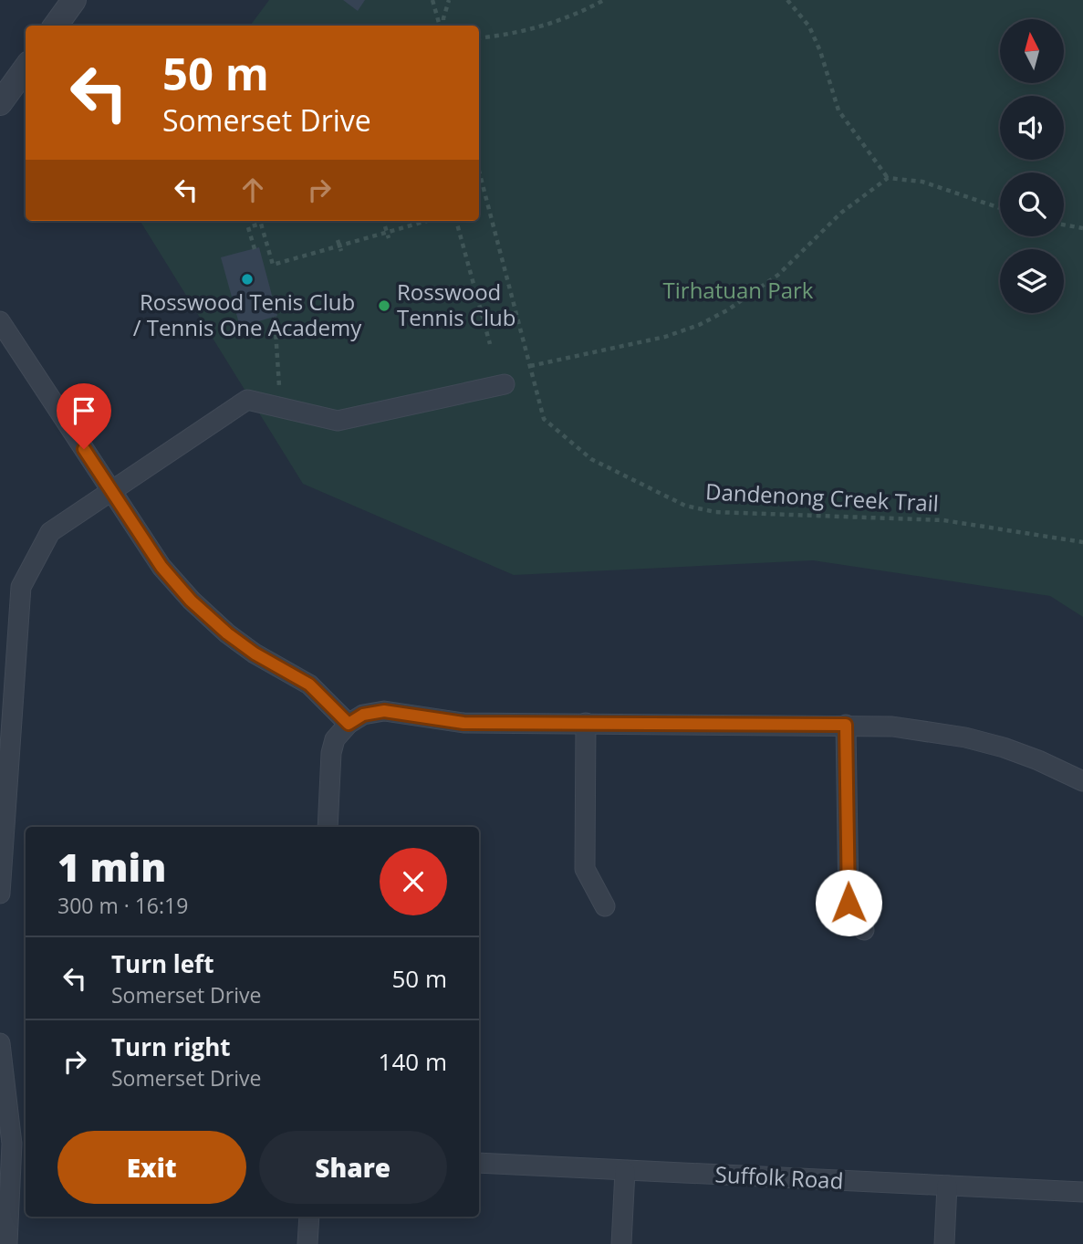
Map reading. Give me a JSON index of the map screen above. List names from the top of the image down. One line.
{"streets":{"street":["Suffolk Road"],"path":["Dandenong Creek Trail"]},"parks":["Tirhatuan Park"],"places":["Rosswood Tenis Club / Tennis One Academy","Rosswood Tennis Club"],"north":"top","page":{"turn":["50 m","Somerset Drive"],"heading":["1 min","300 m · 16:19"],"list":[{"name":"Turn left","note":"Somerset Drive","value":"50 m"},{"name":"Turn right","note":"Somerset Drive","value":"140 m"}],"buttons":["Exit","Share"]}}
